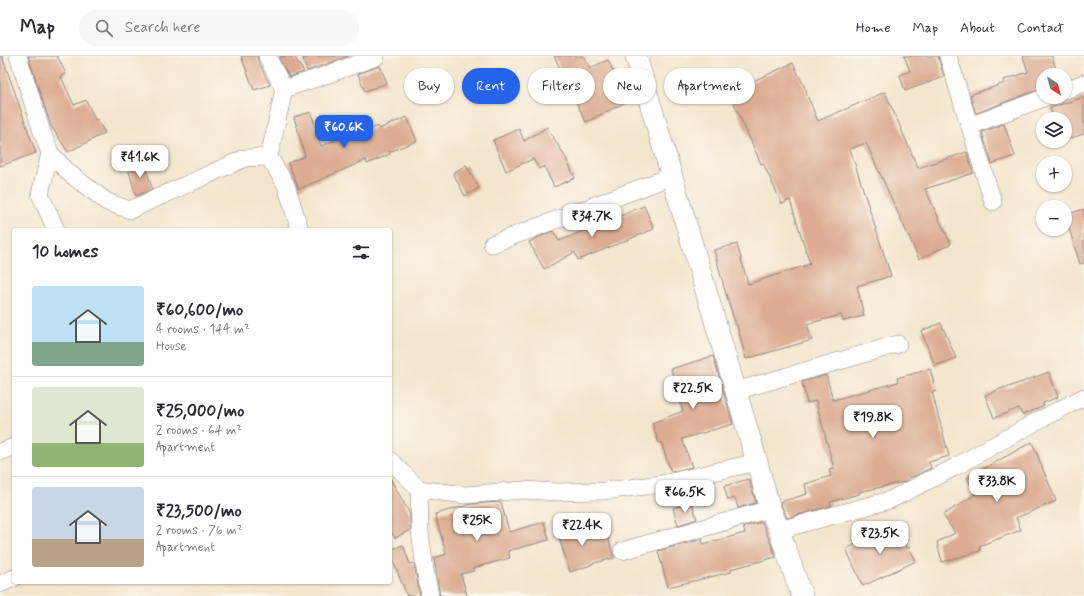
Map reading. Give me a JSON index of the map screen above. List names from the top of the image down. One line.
{"north":"bottom right","page":{"header":"Map","search":"Search here","nav":["Home","Map","About","Contact"],"map_buttons":["+","−"],"chip":["Buy","Rent","Filters","New","Apartment"],"price":["₹60.6K","₹41.6K","₹34.7K","₹22.5K","₹19.8K","₹33.8K","₹66.5K","₹25K","₹22.4K","₹23.5K"],"heading":"10 homes","list":[{"name":"₹60,600/mo","note":"4 rooms · 144 m² · House"},{"name":"₹25,000/mo","note":"2 rooms · 64 m² · Apartment"},{"name":"₹23,500/mo","note":"2 rooms · 76 m² · Apartment"}]}}
